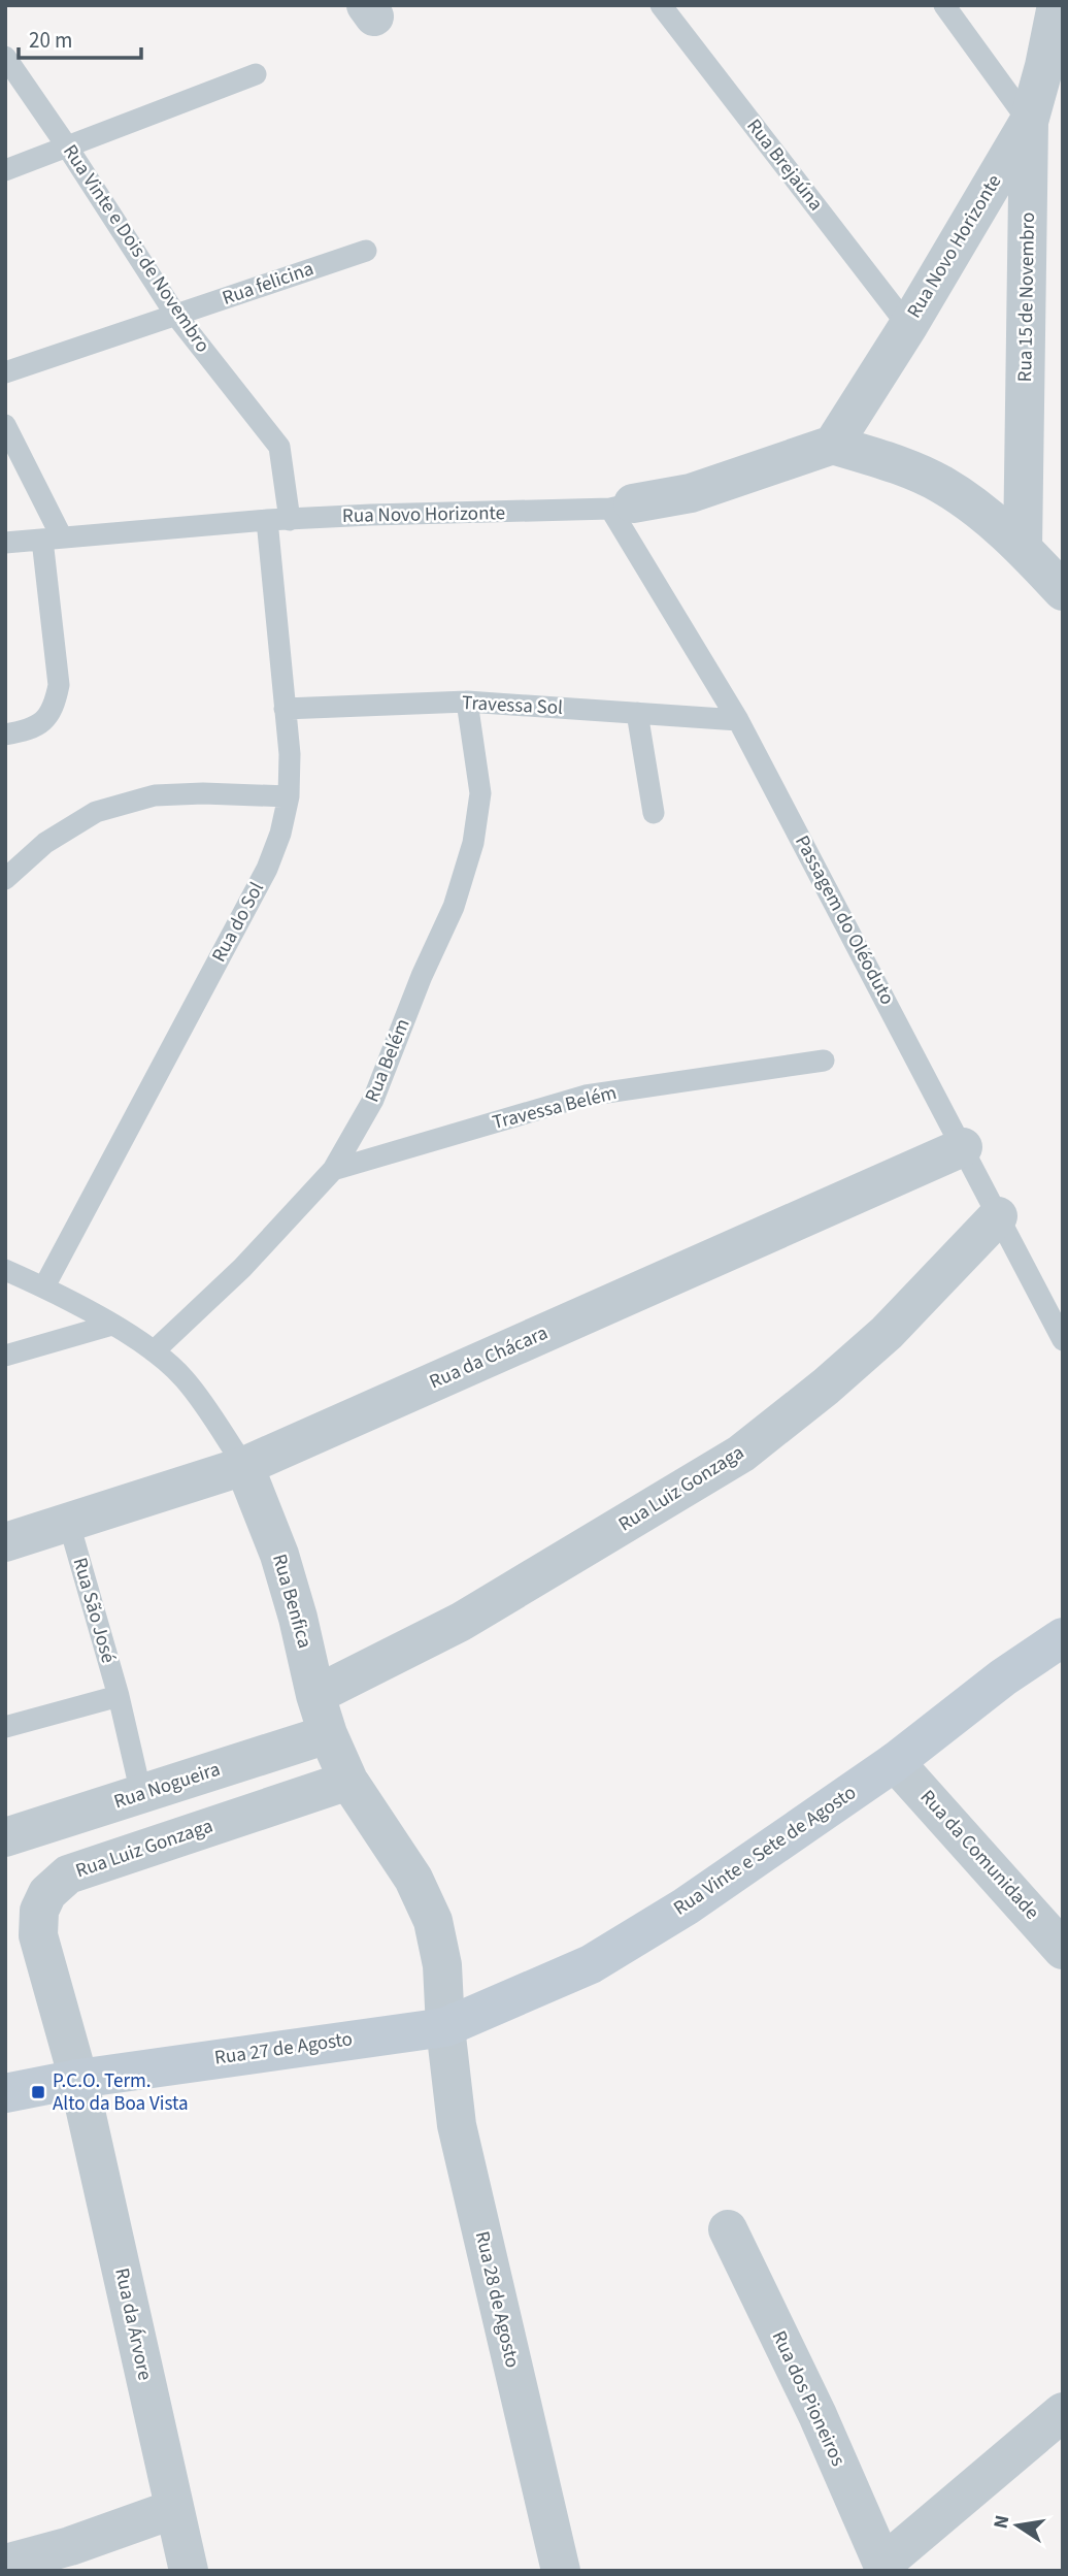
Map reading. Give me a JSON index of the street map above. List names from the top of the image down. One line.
{"streets":{"street":["Rua Novo Horizonte","Rua 15 de Novembro","Rua da Chácara","Rua Luiz Gonzaga","Rua Benfica","Rua Nogueira","Rua Vinte e Sete de Agosto","Rua da Comunidade","Rua 27 de Agosto","Rua 28 de Agosto","Rua da Árvore","Rua dos Pioneiros"],"lane":["Rua Brejaúna","Rua Vinte e Dois de Novembro","Rua felicina","Travessa Sol","Passagem do Oléoduto","Rua do Sol","Rua Belém","Travessa Belém","Rua São José"]},"crossings":[["Rua Brejaúna","Rua Novo Horizonte"],["Rua Novo Horizonte","Rua Vinte e Dois de Novembro"],["Rua Novo Horizonte","Rua 15 de Novembro"],["Rua Novo Horizonte","Passagem do Oléoduto"],["Rua Novo Horizonte","Rua do Sol"],["Rua Vinte e Dois de Novembro","Rua felicina"],["Travessa Sol","Passagem do Oléoduto"],["Travessa Sol","Rua do Sol"],["Travessa Sol","Rua Belém"],["Passagem do Oléoduto","Rua da Chácara"],["Passagem do Oléoduto","Rua Luiz Gonzaga"],["Rua do Sol","Rua Benfica"],["Rua Belém","Travessa Belém"],["Rua Belém","Rua Benfica"],["Rua da Chácara","Rua Benfica"],["Rua da Chácara","Rua São José"],["Rua Luiz Gonzaga","Rua Benfica"],["Rua Luiz Gonzaga","Rua 27 de Agosto"],["Rua Luiz Gonzaga","Rua da Árvore"],["Rua Benfica","Rua Nogueira"],["Rua Benfica","Rua Vinte e Sete de Agosto"],["Rua Benfica","Rua 27 de Agosto"],["Rua Benfica","Rua 28 de Agosto"],["Rua São José","Rua Nogueira"],["Rua Vinte e Sete de Agosto","Rua da Comunidade"],["Rua Vinte e Sete de Agosto","Rua 27 de Agosto"],["Rua Vinte e Sete de Agosto","Rua 28 de Agosto"],["Rua 27 de Agosto","Rua 28 de Agosto"],["Rua 27 de Agosto","Rua da Árvore"]],"places":{"transit":["P.C.O. Term. Alto da Boa Vista"]},"scale_bar":"20 m","north":"left"}
